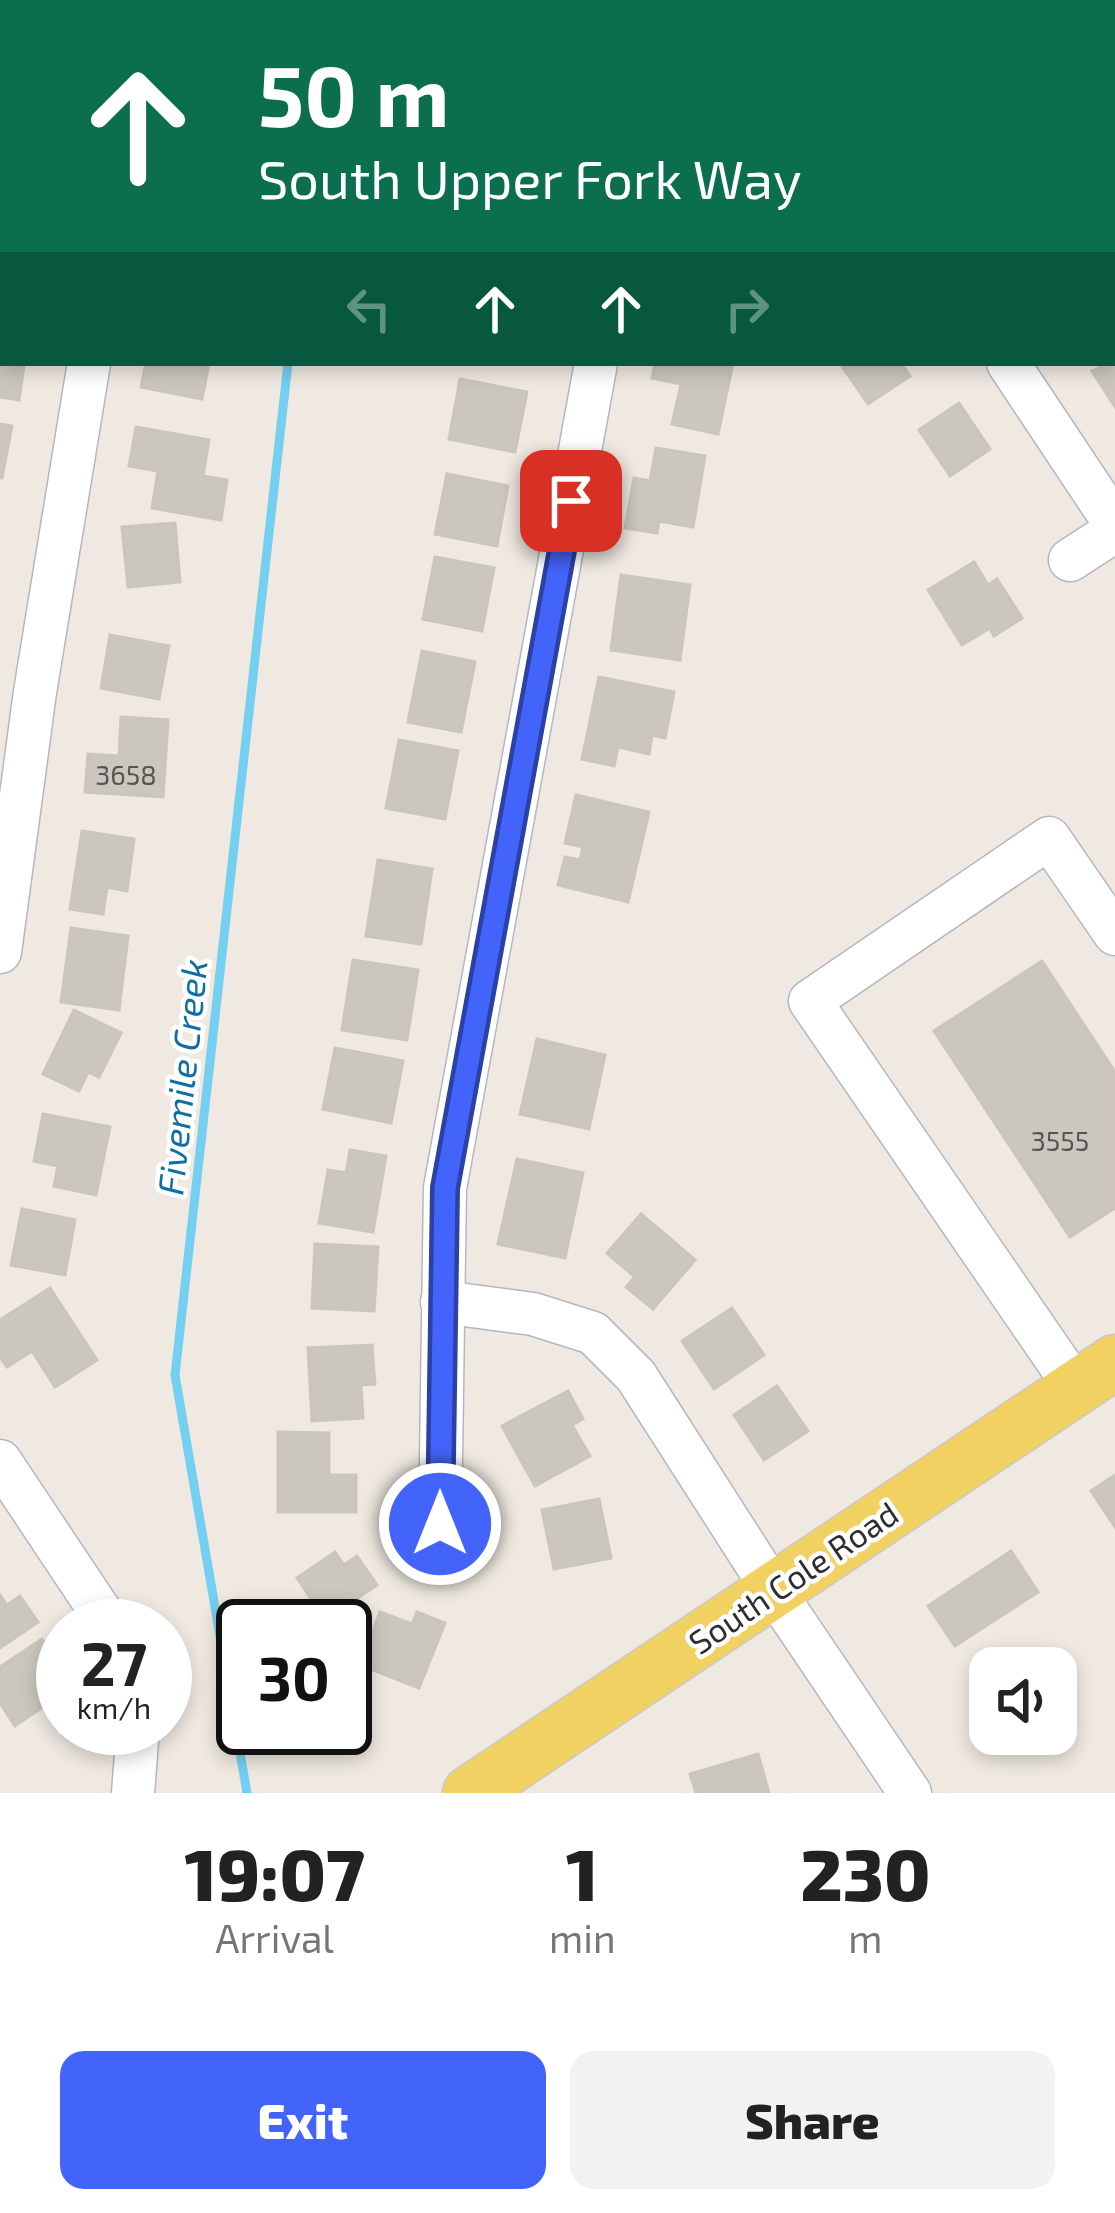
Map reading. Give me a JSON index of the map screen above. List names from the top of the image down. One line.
{"streets":{"main road":["South Cole Road"]},"water":["Fivemile Creek"],"house_numbers":["3658","3555"],"page":{"turn":["50 m","South Upper Fork Way"],"speed":"27 km/h","limit":"30","eta":["19:07","Arrival","1","min","230","m"],"buttons":["Exit","Share"]}}
